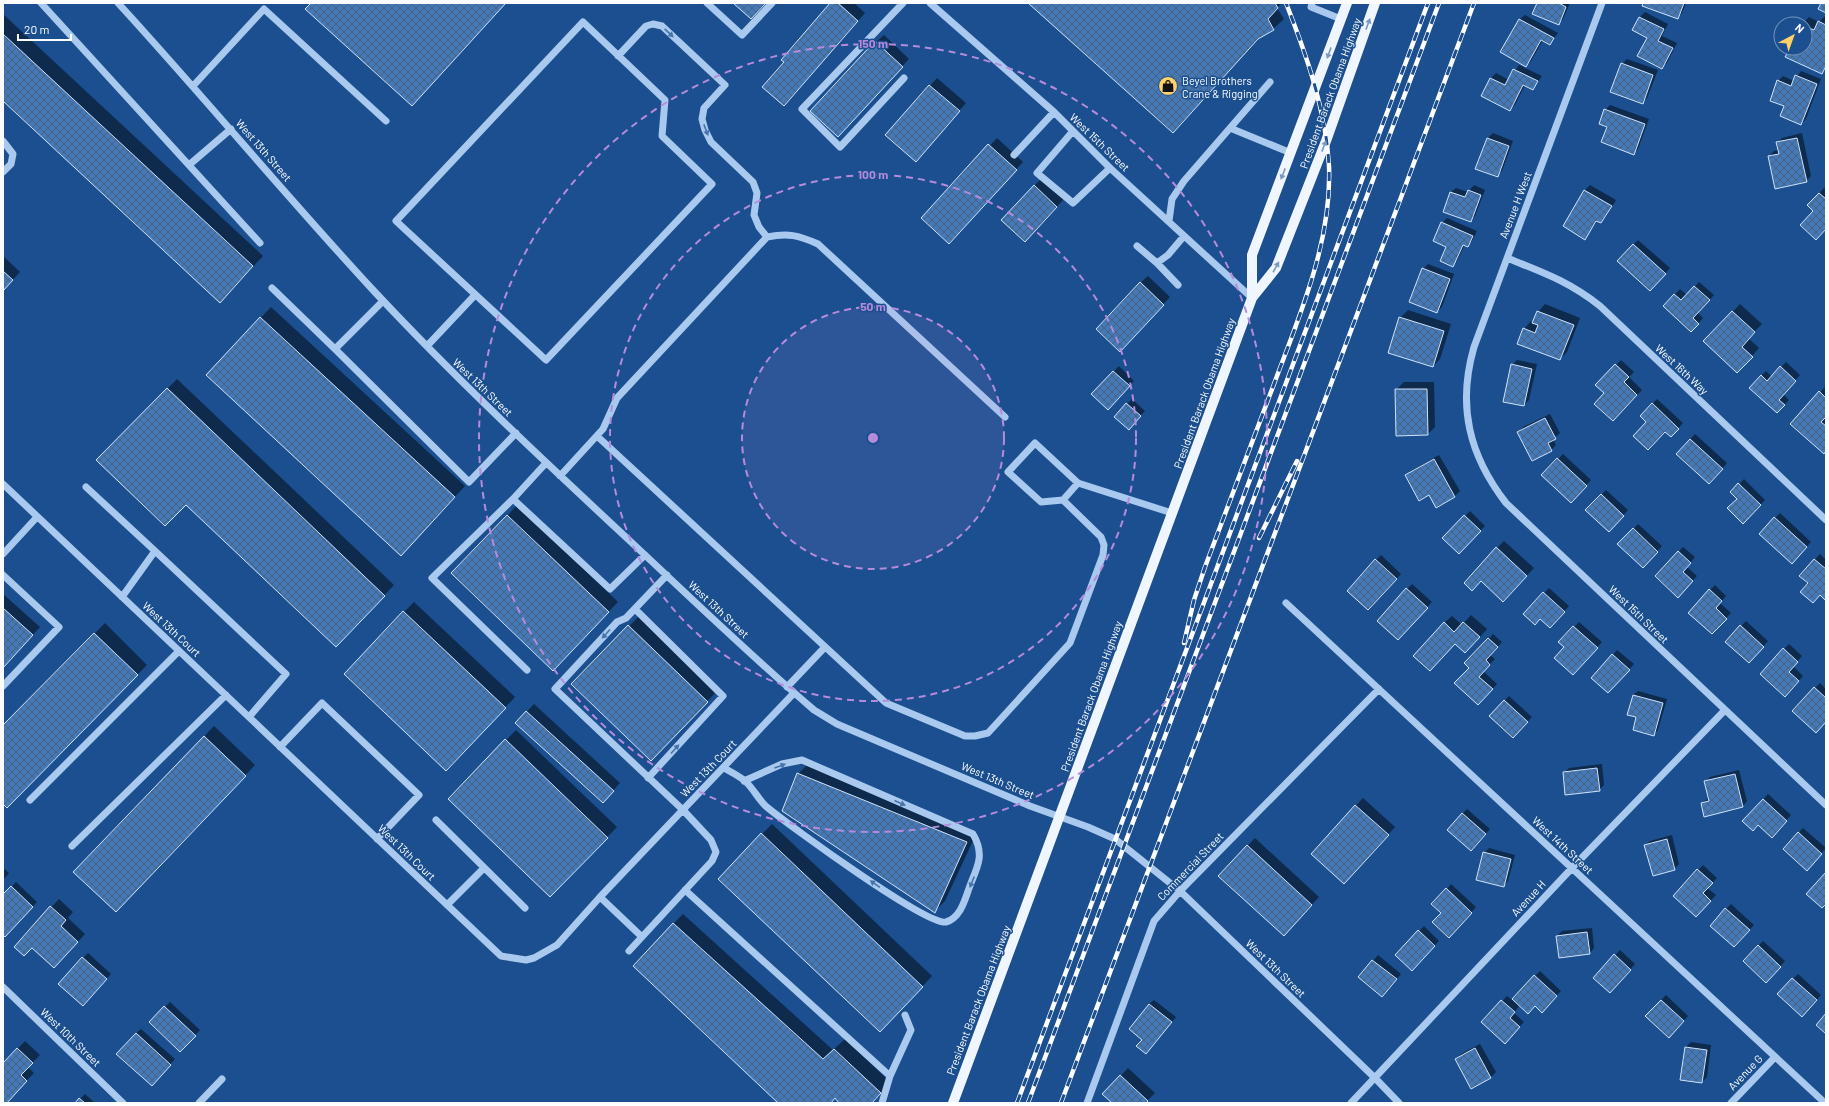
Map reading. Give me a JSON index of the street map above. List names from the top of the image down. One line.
{"streets":{"main road":["President Barack Obama Highway"],"street":["West 15th Street","West 13th Street","Avenue H West","West 16th Way","West 13th Court","West 14th Street","Commercial Street","Avenue H","West 10th Street","Avenue G"]},"crossings":[["President Barack Obama Highway","West 15th Street"],["President Barack Obama Highway","West 13th Street"],["West 15th Street","Avenue H West"],["West 15th Street","Avenue H"],["West 13th Street","West 13th Court"],["West 13th Street","Commercial Street"],["West 13th Street","Avenue H"],["Avenue H West","West 16th Way"],["West 14th Street","Commercial Street"],["West 14th Street","Avenue H"],["West 14th Street","Avenue G"]],"places":{"shop":["Beyel Brothers Crane & Rigging"]},"scale_bar":"20 m","north":"top right","rings":["150 m","100 m","50 m"]}
